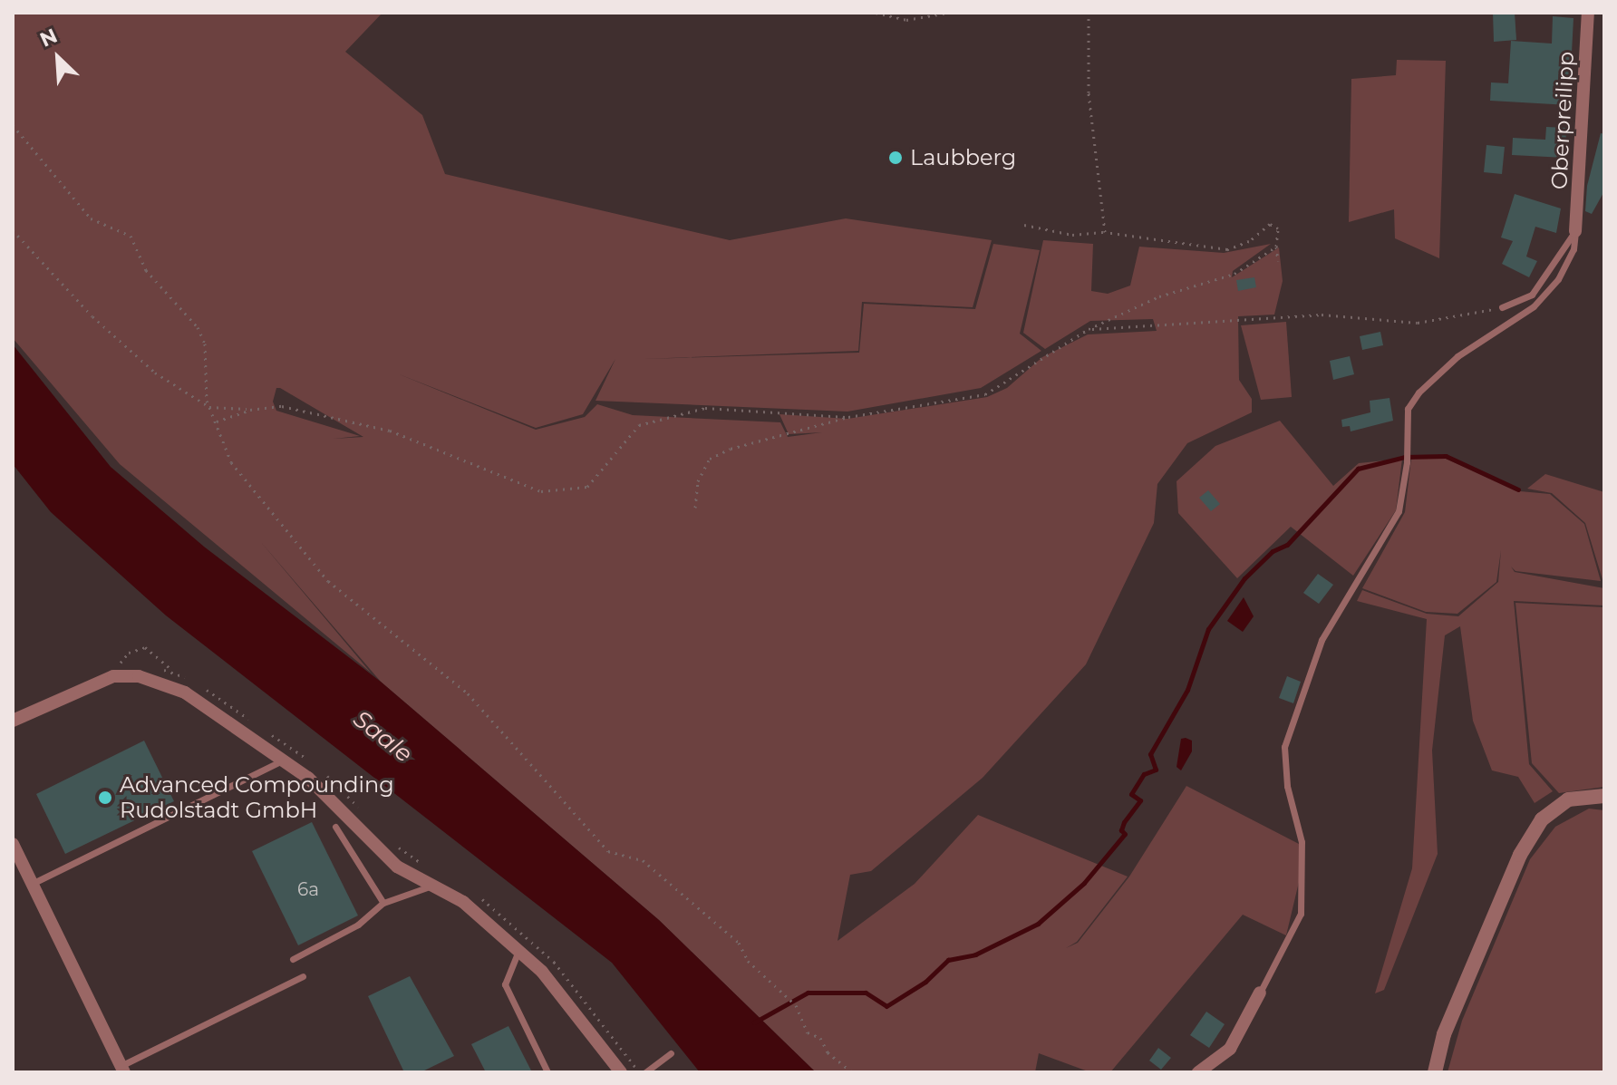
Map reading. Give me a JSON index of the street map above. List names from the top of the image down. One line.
{"streets":{"street":["Oberpreilipp"]},"water":["Saale"],"places":["Laubberg","Advanced Compounding Rudolstadt GmbH"],"house_numbers":["6a"],"north":"top left"}
